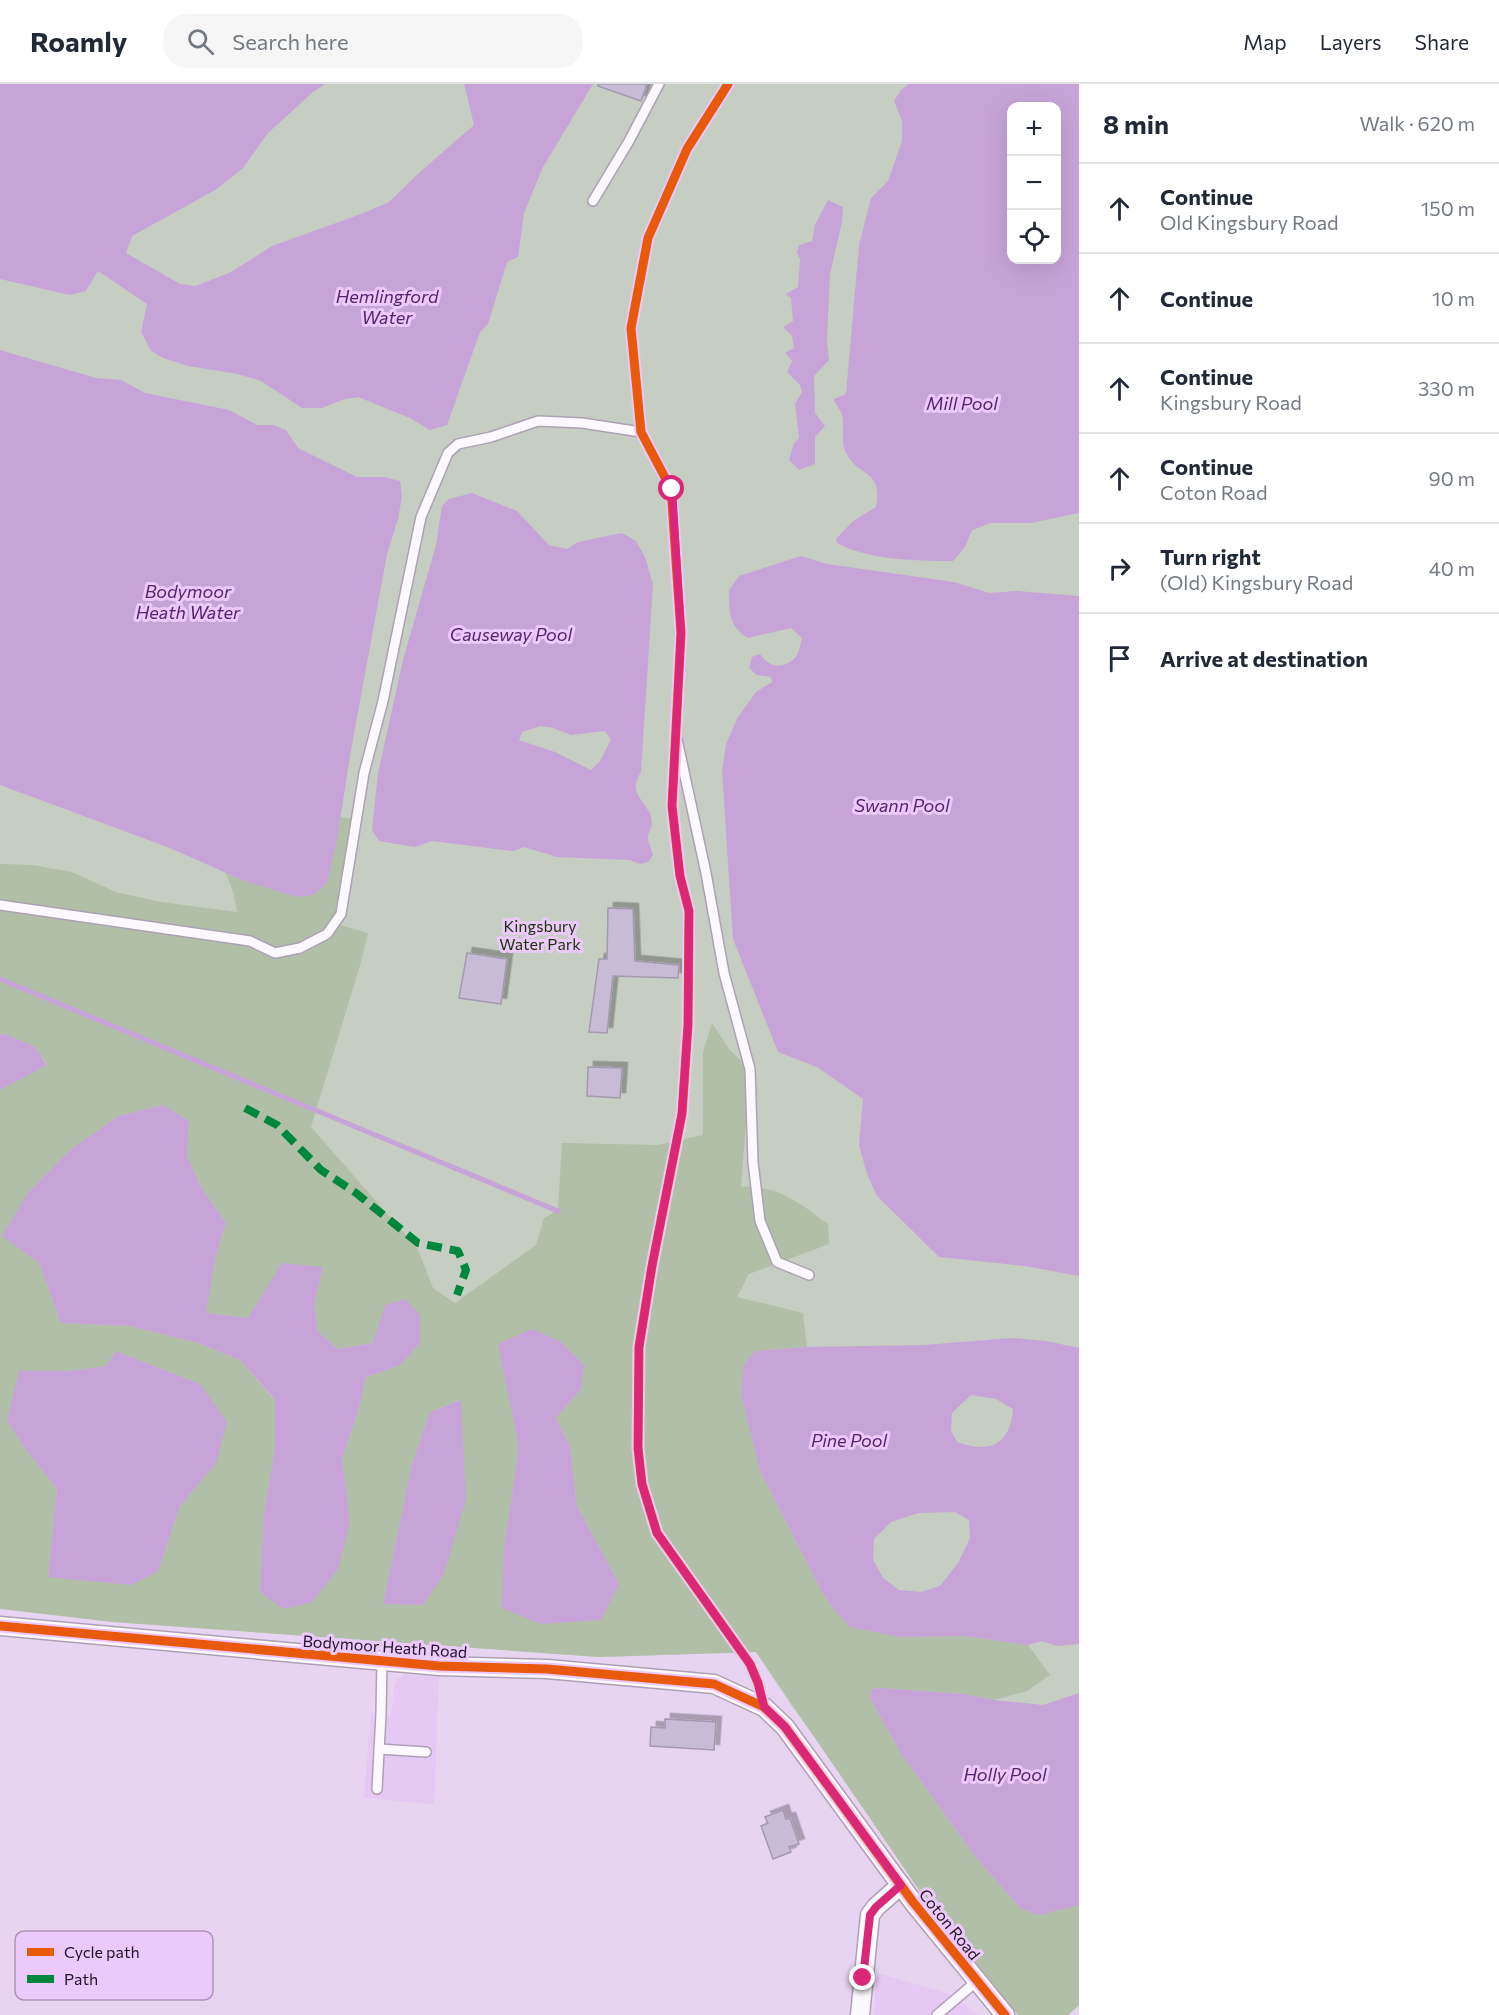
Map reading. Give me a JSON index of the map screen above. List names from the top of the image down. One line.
{"streets":{"street":["Bodymoor Heath Road","Coton Road"]},"crossings":[["Bodymoor Heath Road","Coton Road"]],"water":["Hemlingford Water","Mill Pool","Bodymoor Heath Water","Causeway Pool","Swann Pool","Pine Pool","Holly Pool"],"parks":["Kingsbury Water Park"],"legend":["Cycle path","Path"],"page":{"header":"Roamly","search":"Search here","nav":["Map","Layers","Share"],"heading":["8 min","Walk · 620 m"],"map_buttons":["+","−"],"list":[["Continue","Old Kingsbury Road","150 m"],["Continue","10 m"],["Continue","Kingsbury Road","330 m"],["Continue","Coton Road","90 m"],["Turn right","(Old) Kingsbury Road","40 m"],"Arrive at destination"]}}
